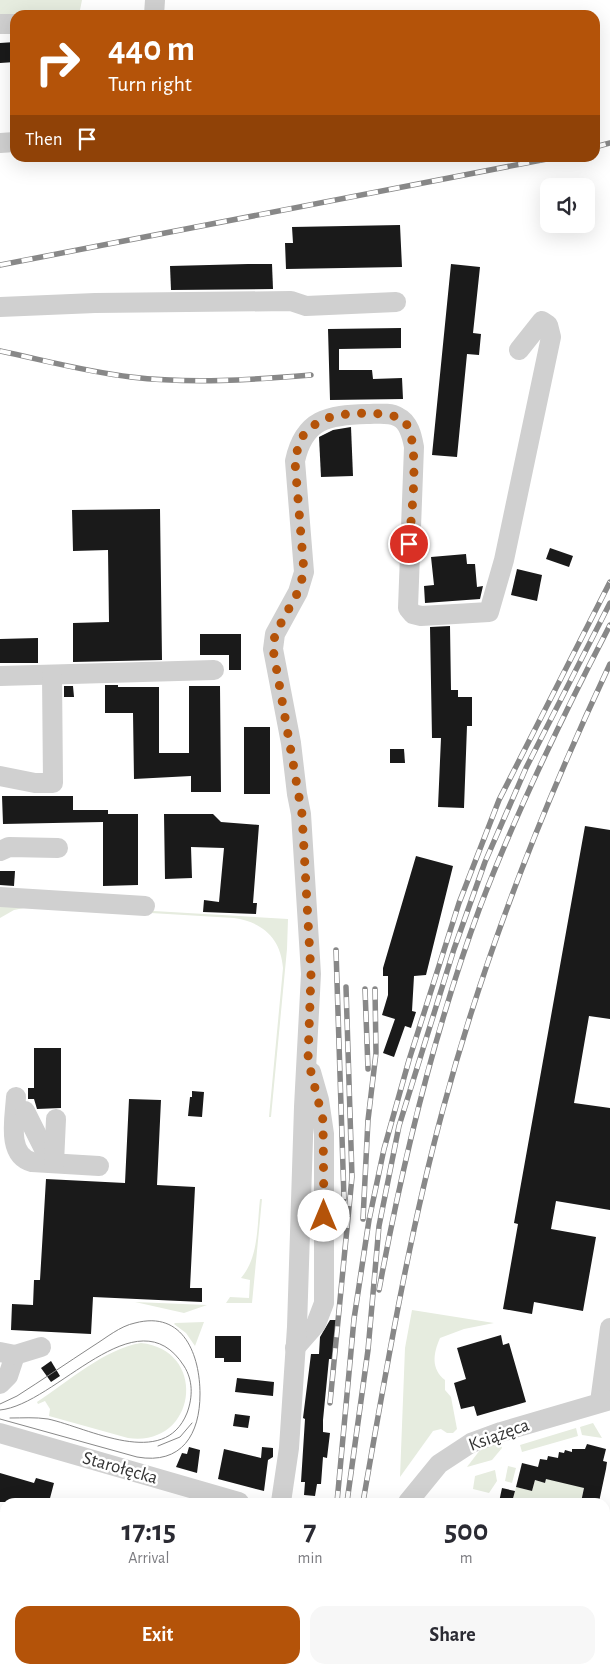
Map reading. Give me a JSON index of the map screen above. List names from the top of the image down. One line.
{"streets":{"street":["Książęca","Starołęcka"]},"page":{"turn":["440 m","Turn right"],"then":"Then","eta":["17:15","Arrival","7","min","500","m"],"buttons":["Exit","Share"]}}
